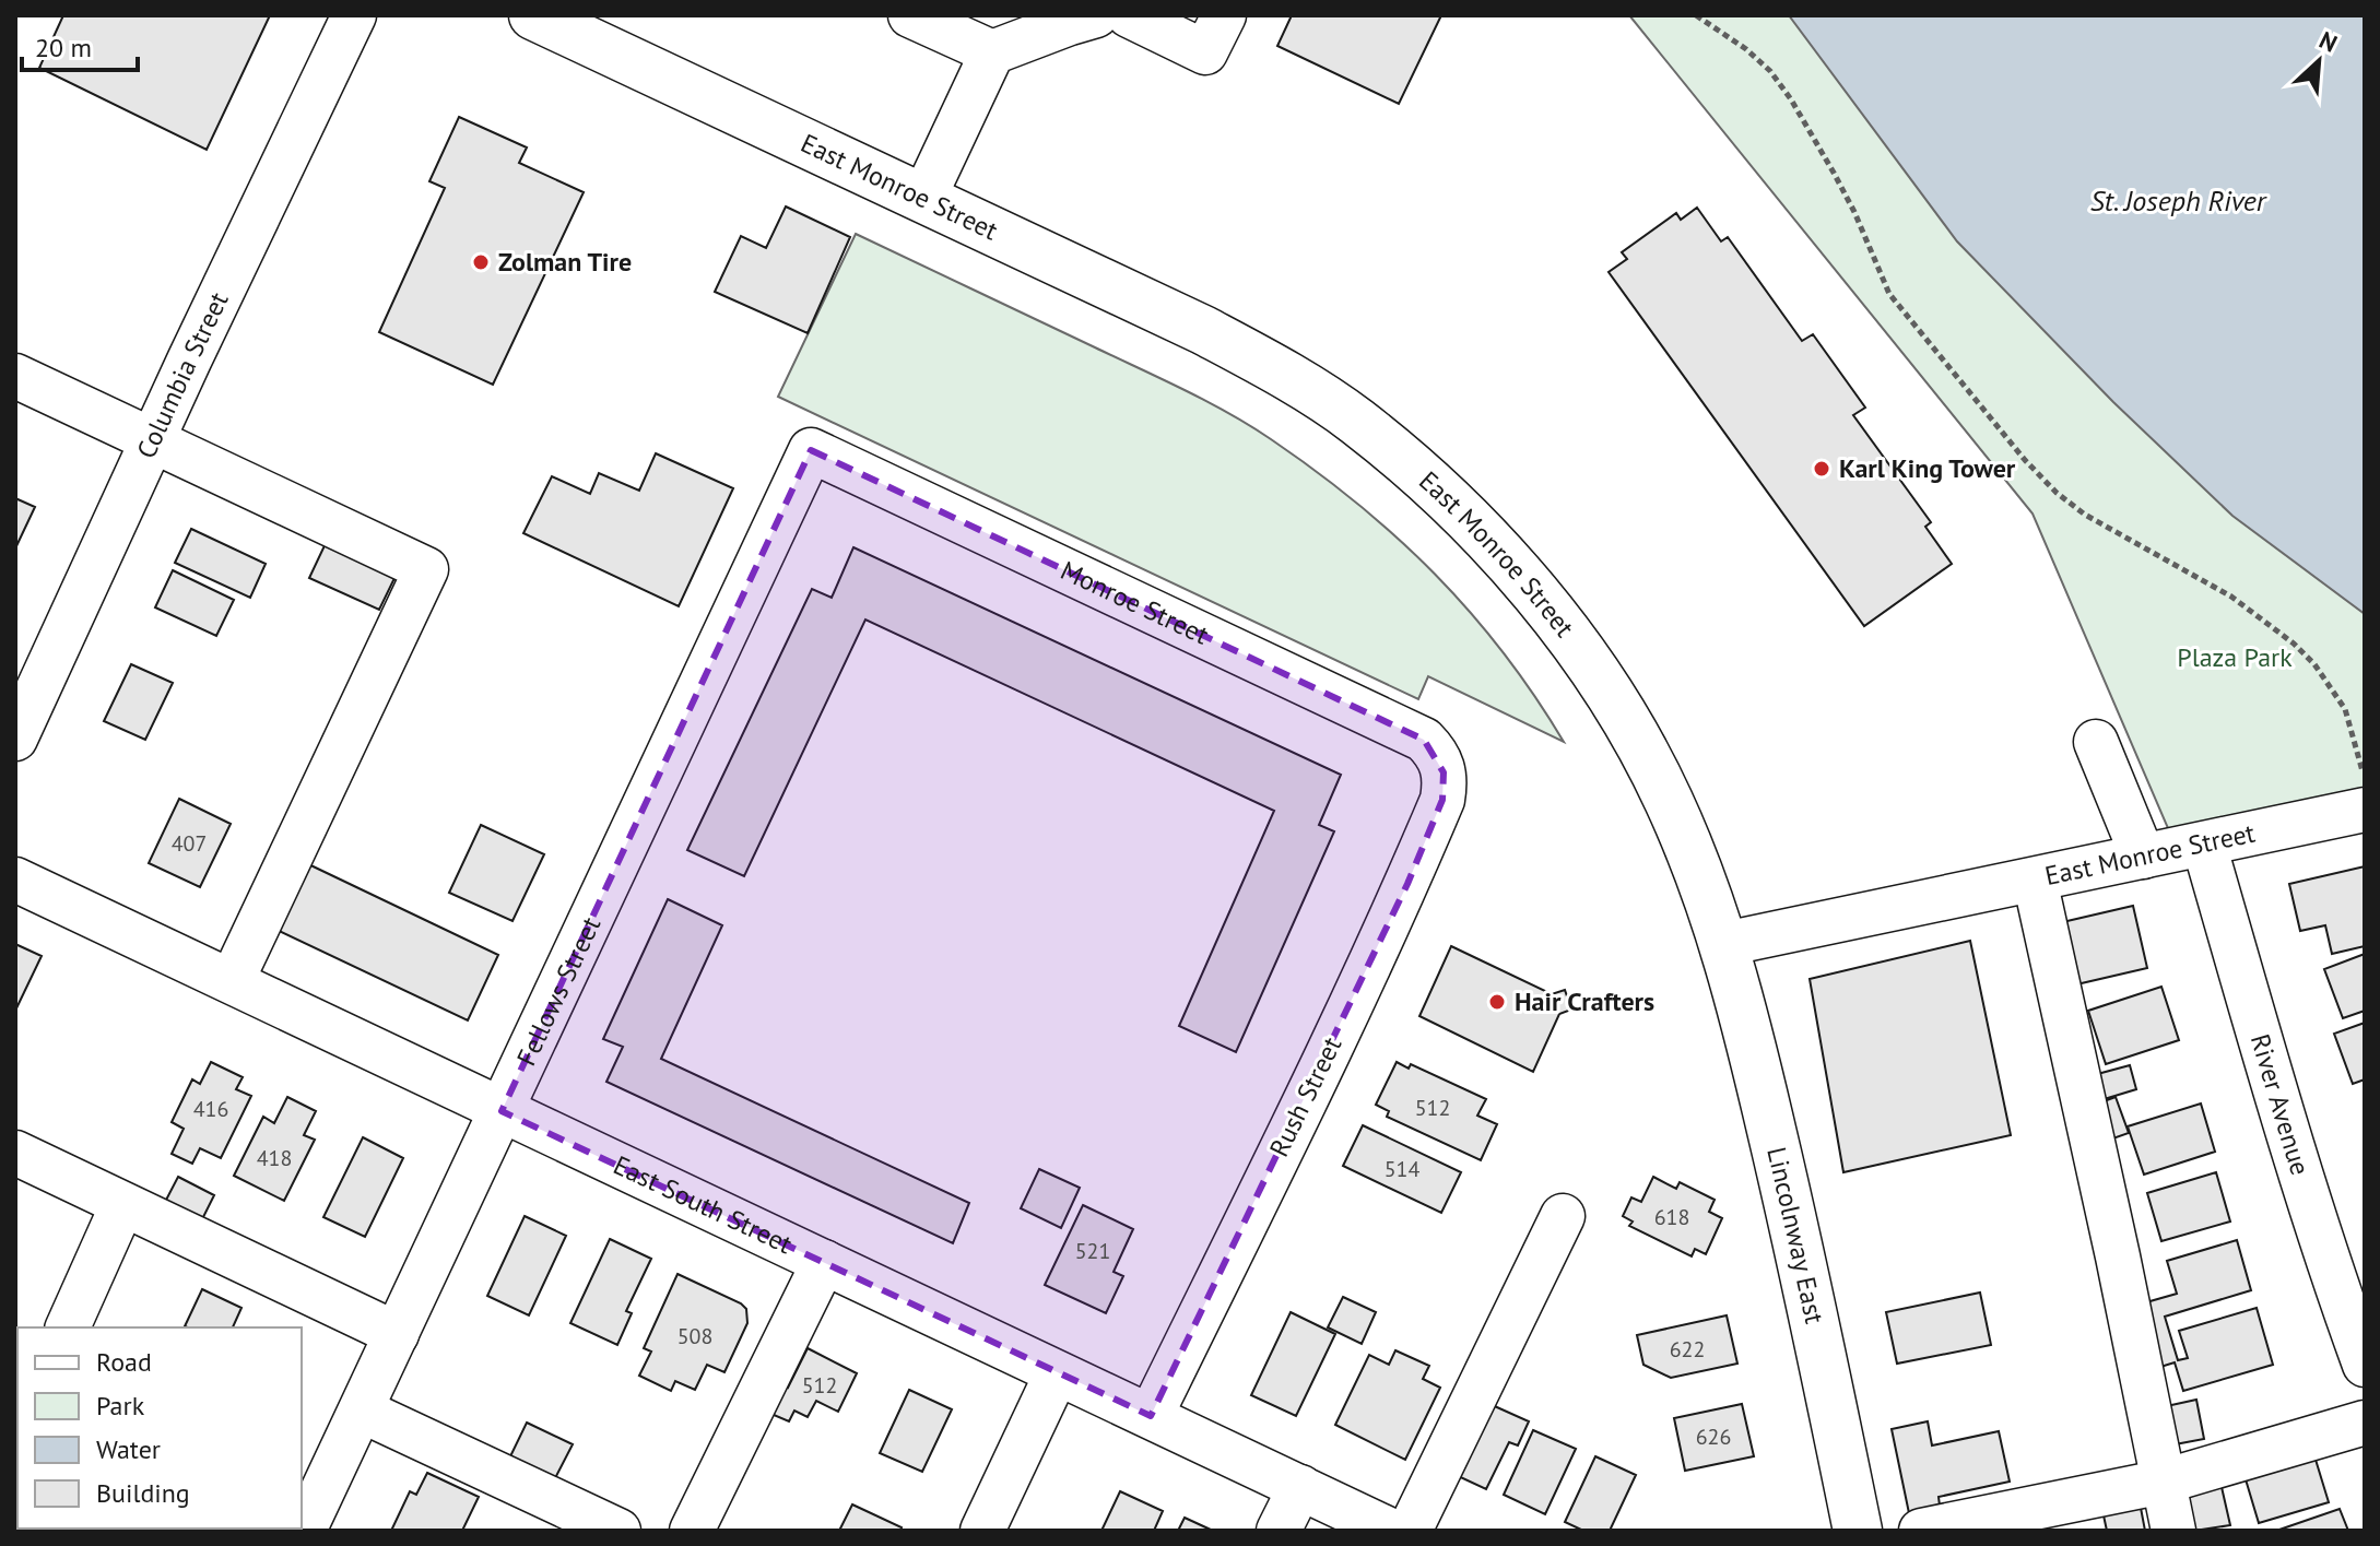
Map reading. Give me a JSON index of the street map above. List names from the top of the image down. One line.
{"streets":{"main road":["East Monroe Street","Lincolnway East"],"street":["Columbia Street","Monroe Street","Fellows Street","Rush Street","River Avenue","East South Street"]},"crossings":[["East Monroe Street","River Avenue"],["East Monroe Street","Lincolnway East"],["Monroe Street","Fellows Street"],["Monroe Street","Rush Street"],["Fellows Street","East South Street"],["Rush Street","East South Street"]],"water":["St. Joseph River"],"parks":["Plaza Park"],"places":["Zolman Tire","Karl King Tower","Hair Crafters"],"house_numbers":["407","512","416","418","514","618","521","508","622","512","626"],"legend":["Road","Park","Water","Building"],"scale_bar":"20 m","north":"top right"}
